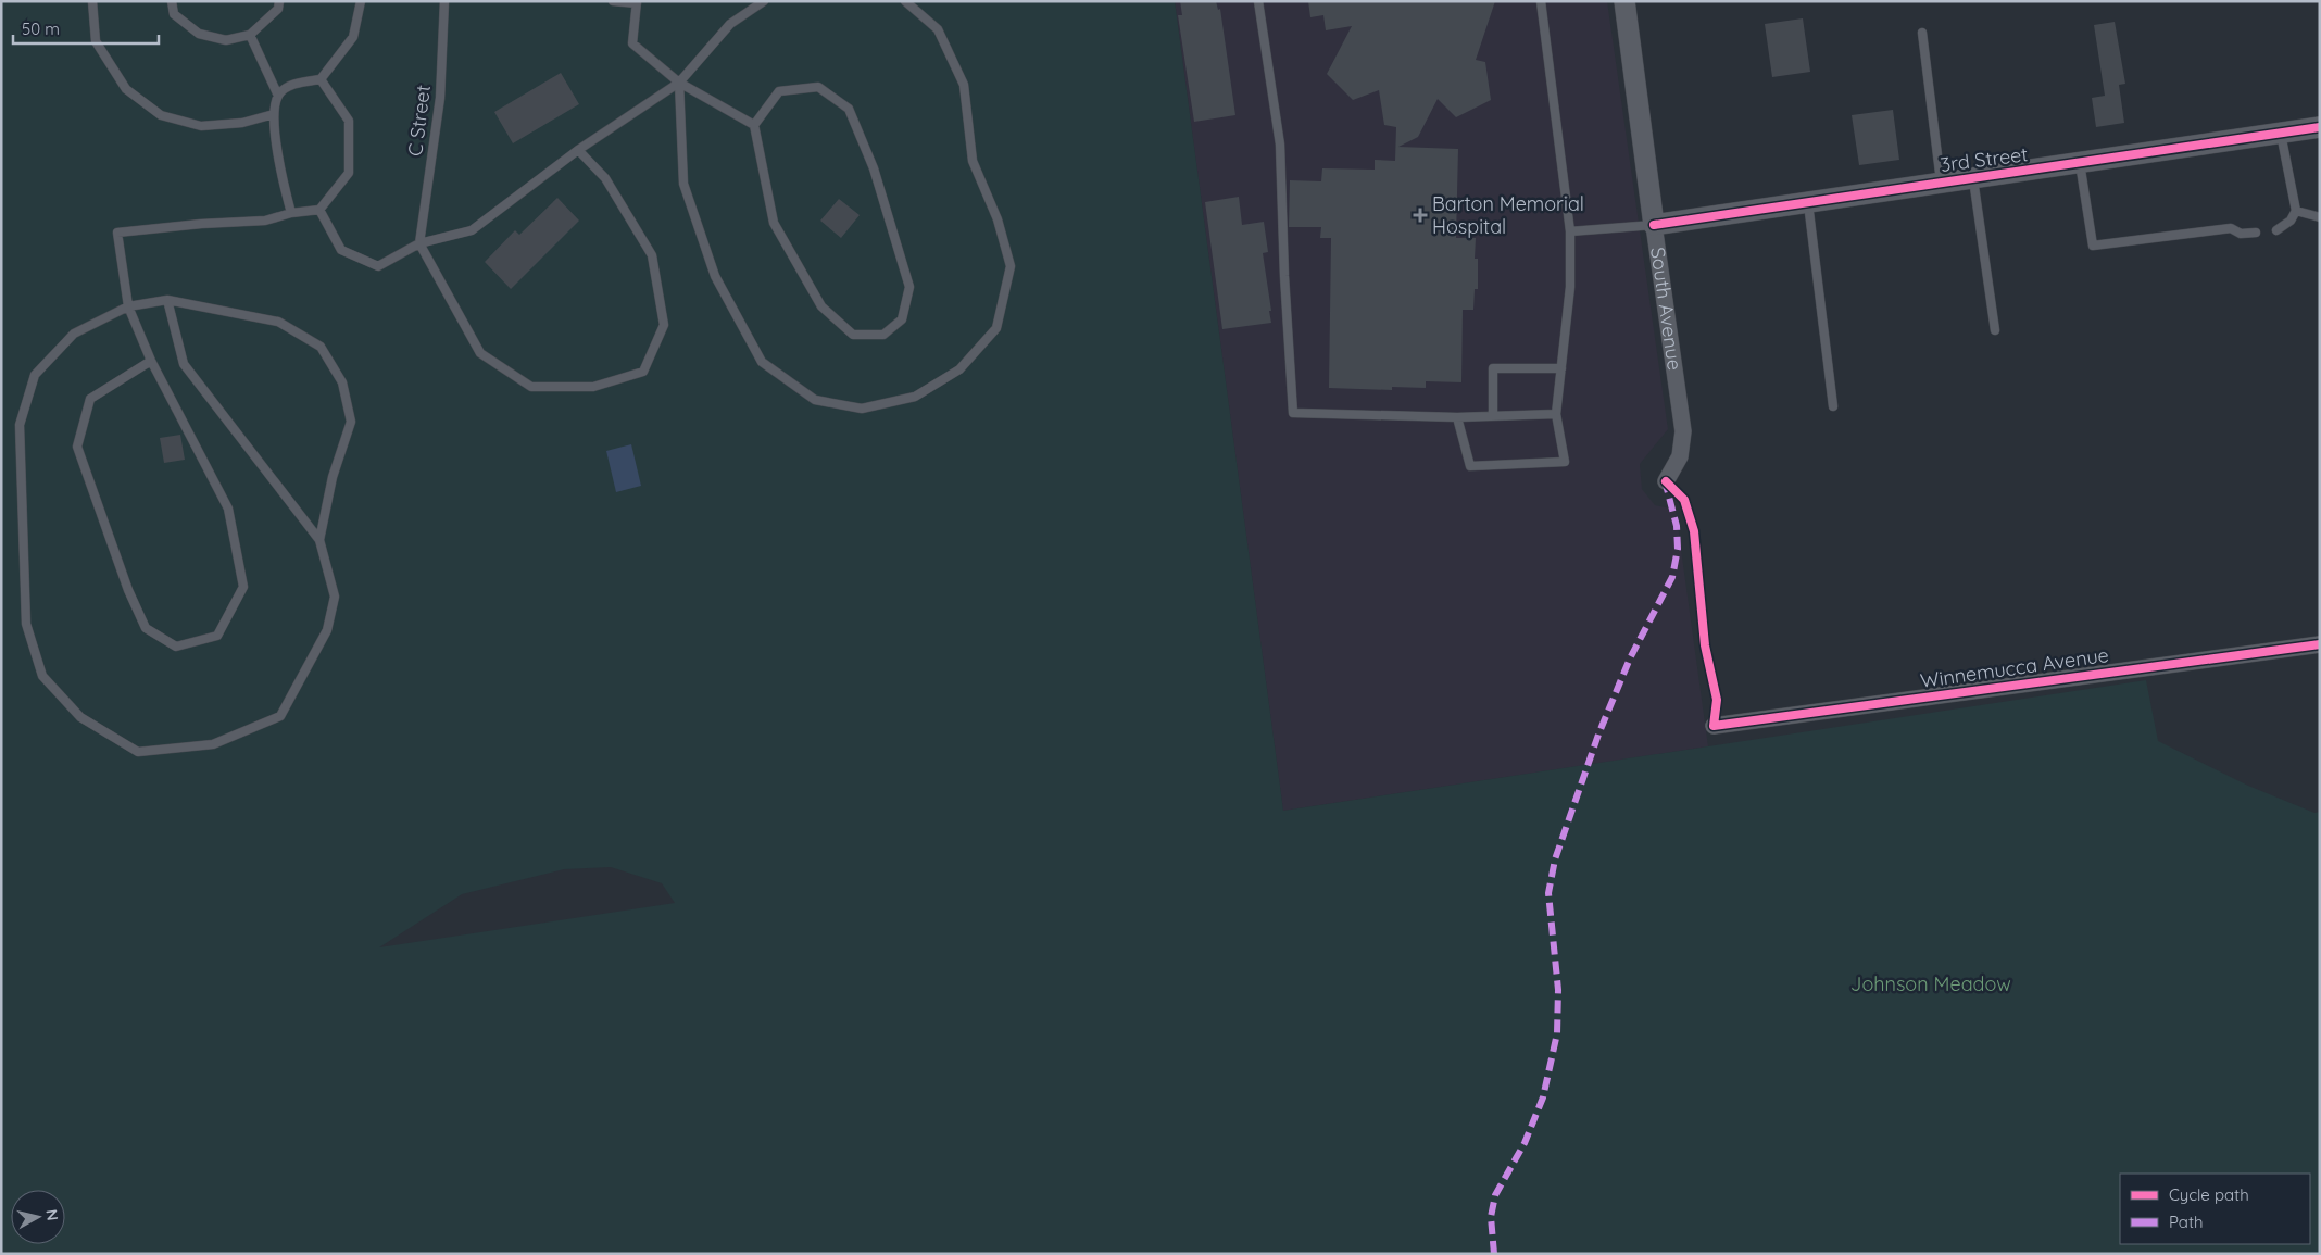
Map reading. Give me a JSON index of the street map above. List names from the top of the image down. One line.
{"streets":{"street":["3rd Street","South Avenue","Winnemucca Avenue"],"lane":["C Street"]},"crossings":[["3rd Street","South Avenue"]],"parks":["Johnson Meadow"],"places":{"health":["Barton Memorial Hospital"]},"legend":["Cycle path","Path"],"scale_bar":"50 m","north":"right"}
